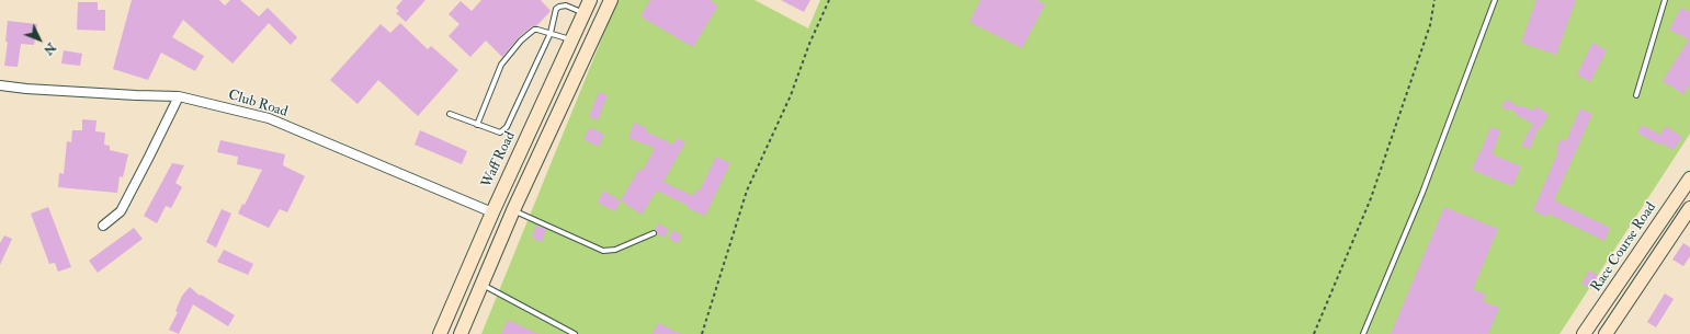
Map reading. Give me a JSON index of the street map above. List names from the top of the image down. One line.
{"streets":{"street":["Club Road","Waff Road","Race Course Road"]},"crossings":[["Club Road","Waff Road"]],"north":"bottom right"}
